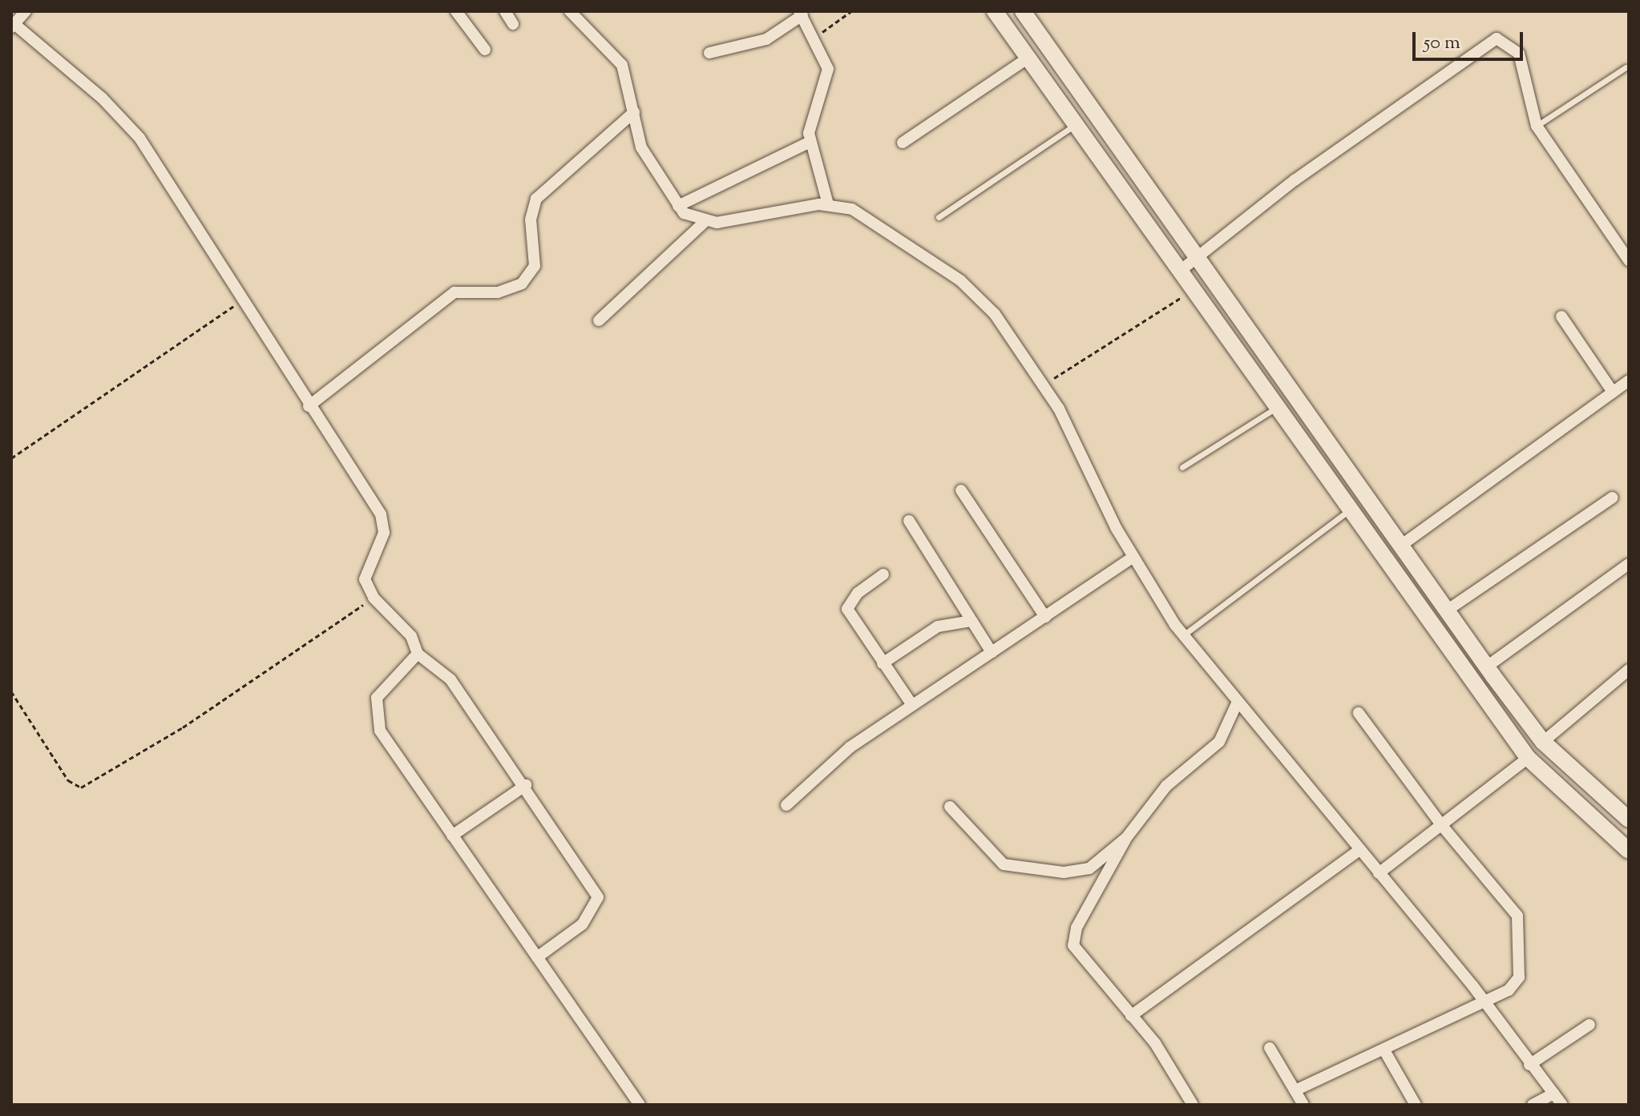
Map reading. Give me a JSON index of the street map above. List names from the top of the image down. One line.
{"scale_bar":"50 m"}
